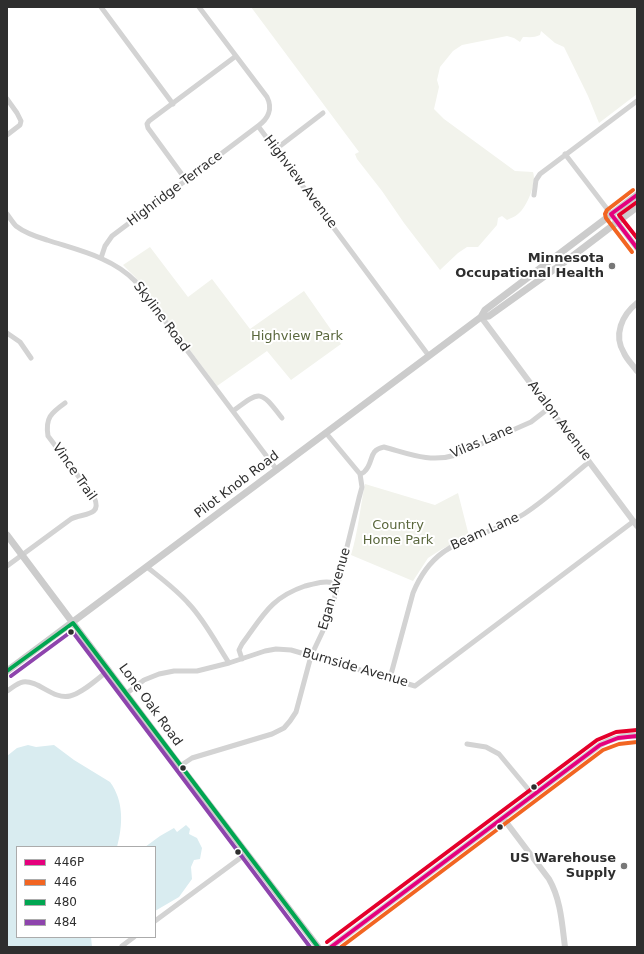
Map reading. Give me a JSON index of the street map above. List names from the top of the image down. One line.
{"streets":{"main road":["Pilot Knob Road","Lone Oak Road"],"street":["Highview Avenue","Highridge Terrace","Skyline Road","Avalon Avenue","Vilas Lane","Vince Trail","Beam Lane","Egan Avenue","Burnside Avenue"]},"crossings":[["Highview Avenue","Highridge Terrace"],["Highview Avenue","Pilot Knob Road"],["Highridge Terrace","Skyline Road"],["Skyline Road","Pilot Knob Road"],["Avalon Avenue","Vilas Lane"],["Avalon Avenue","Pilot Knob Road"],["Avalon Avenue","Beam Lane"],["Avalon Avenue","Burnside Avenue"],["Vilas Lane","Egan Avenue"],["Vince Trail","Lone Oak Road"],["Pilot Knob Road","Lone Oak Road"],["Beam Lane","Burnside Avenue"],["Egan Avenue","Burnside Avenue"],["Egan Avenue","Lone Oak Road"],["Burnside Avenue","Lone Oak Road"]],"parks":["Highview Park","Country Home Park"],"places":["Minnesota Occupational Health","US Warehouse Supply"],"lines":["transit line 446","transit line 446P","transit line 480","transit line 484"],"legend":["446P","446","480","484"]}
